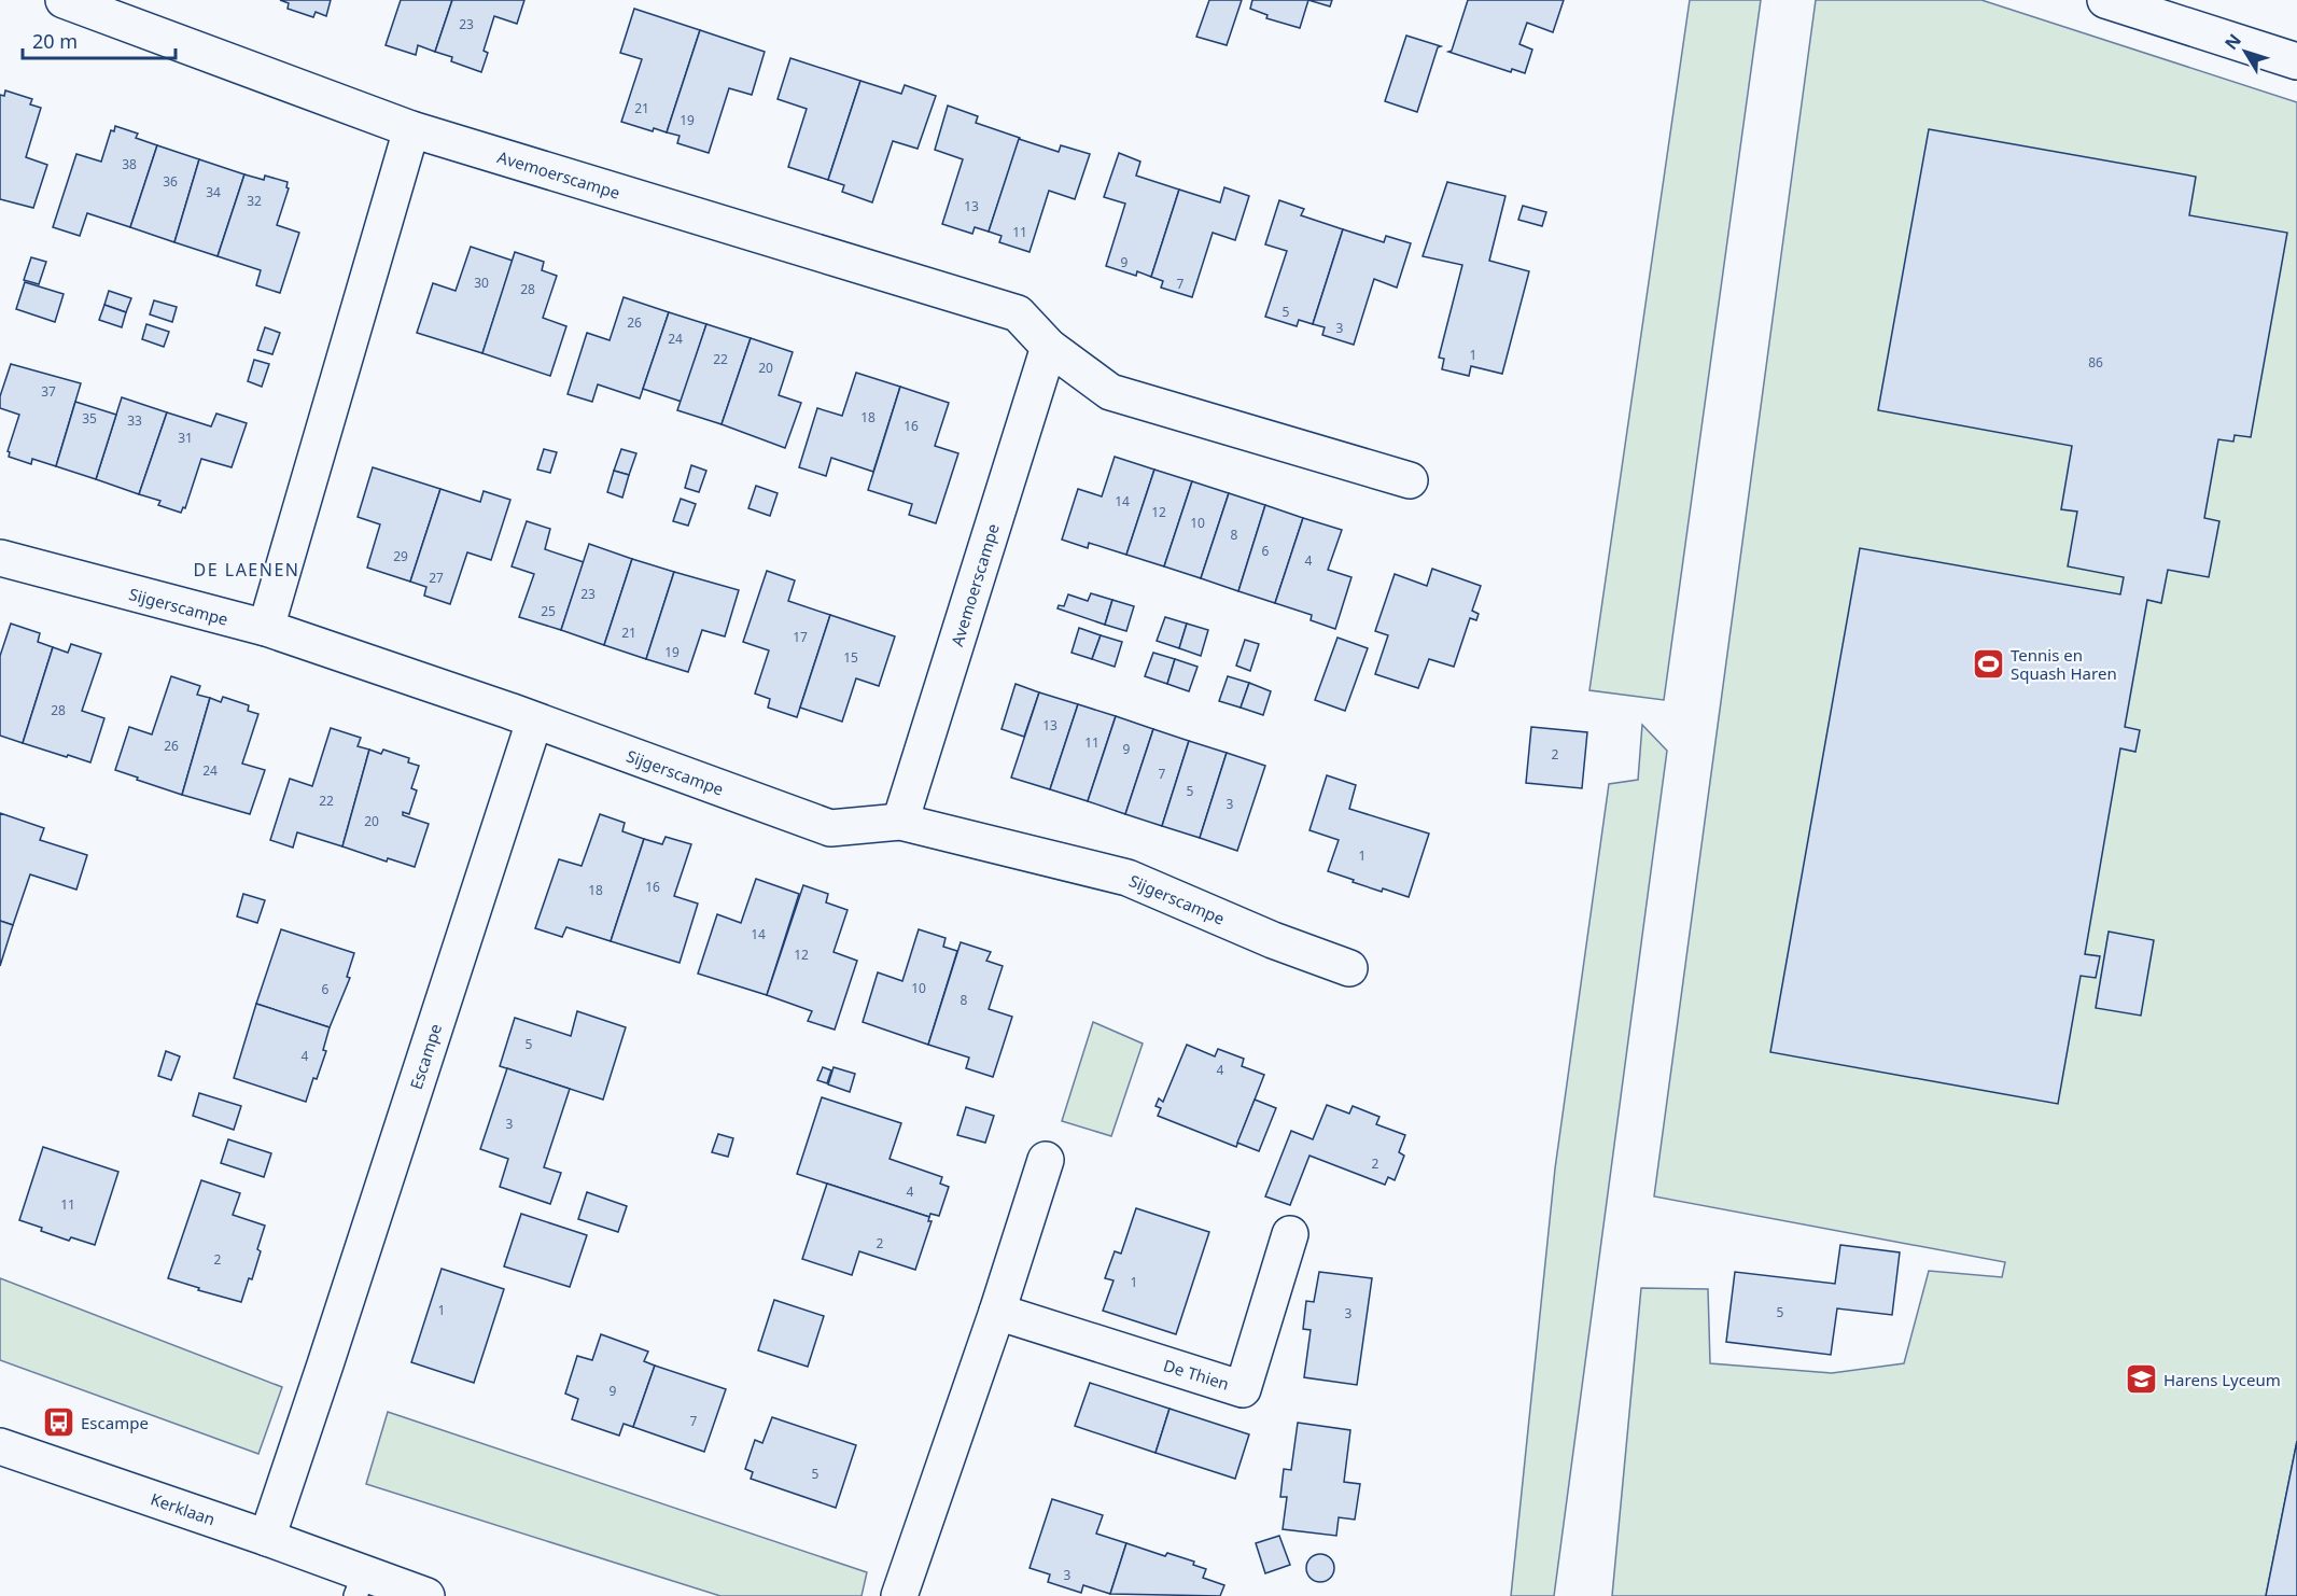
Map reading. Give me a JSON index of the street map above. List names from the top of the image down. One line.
{"streets":{"street":["Avemoerscampe","Sijgerscampe","Escampe","De Thien","Kerklaan"]},"crossings":[["Avemoerscampe","Sijgerscampe"],["Sijgerscampe","Escampe"],["Escampe","Kerklaan"]],"districts":["DE LAENEN"],"places":{"sports":["Tennis en Squash Haren"],"school or university":["Harens Lyceum"],"bus stop":["Escampe"]},"house_numbers":["23","21","19","38","36","34","32","13","11","9","30","7","28","5","26","3","24","1","22","86","20","37","18","35","33","16","31","14","12","10","8","6","29","4","27","23","25","21","17","19","15","28","13","11","26","9","2","24","7","5","22","3","20","1","16","18","14","12","10","6","8","5","4","4","3","2","4","11","2","2","1","1","5","3","9","7","5","3"],"scale_bar":"20 m","north":"top left"}
